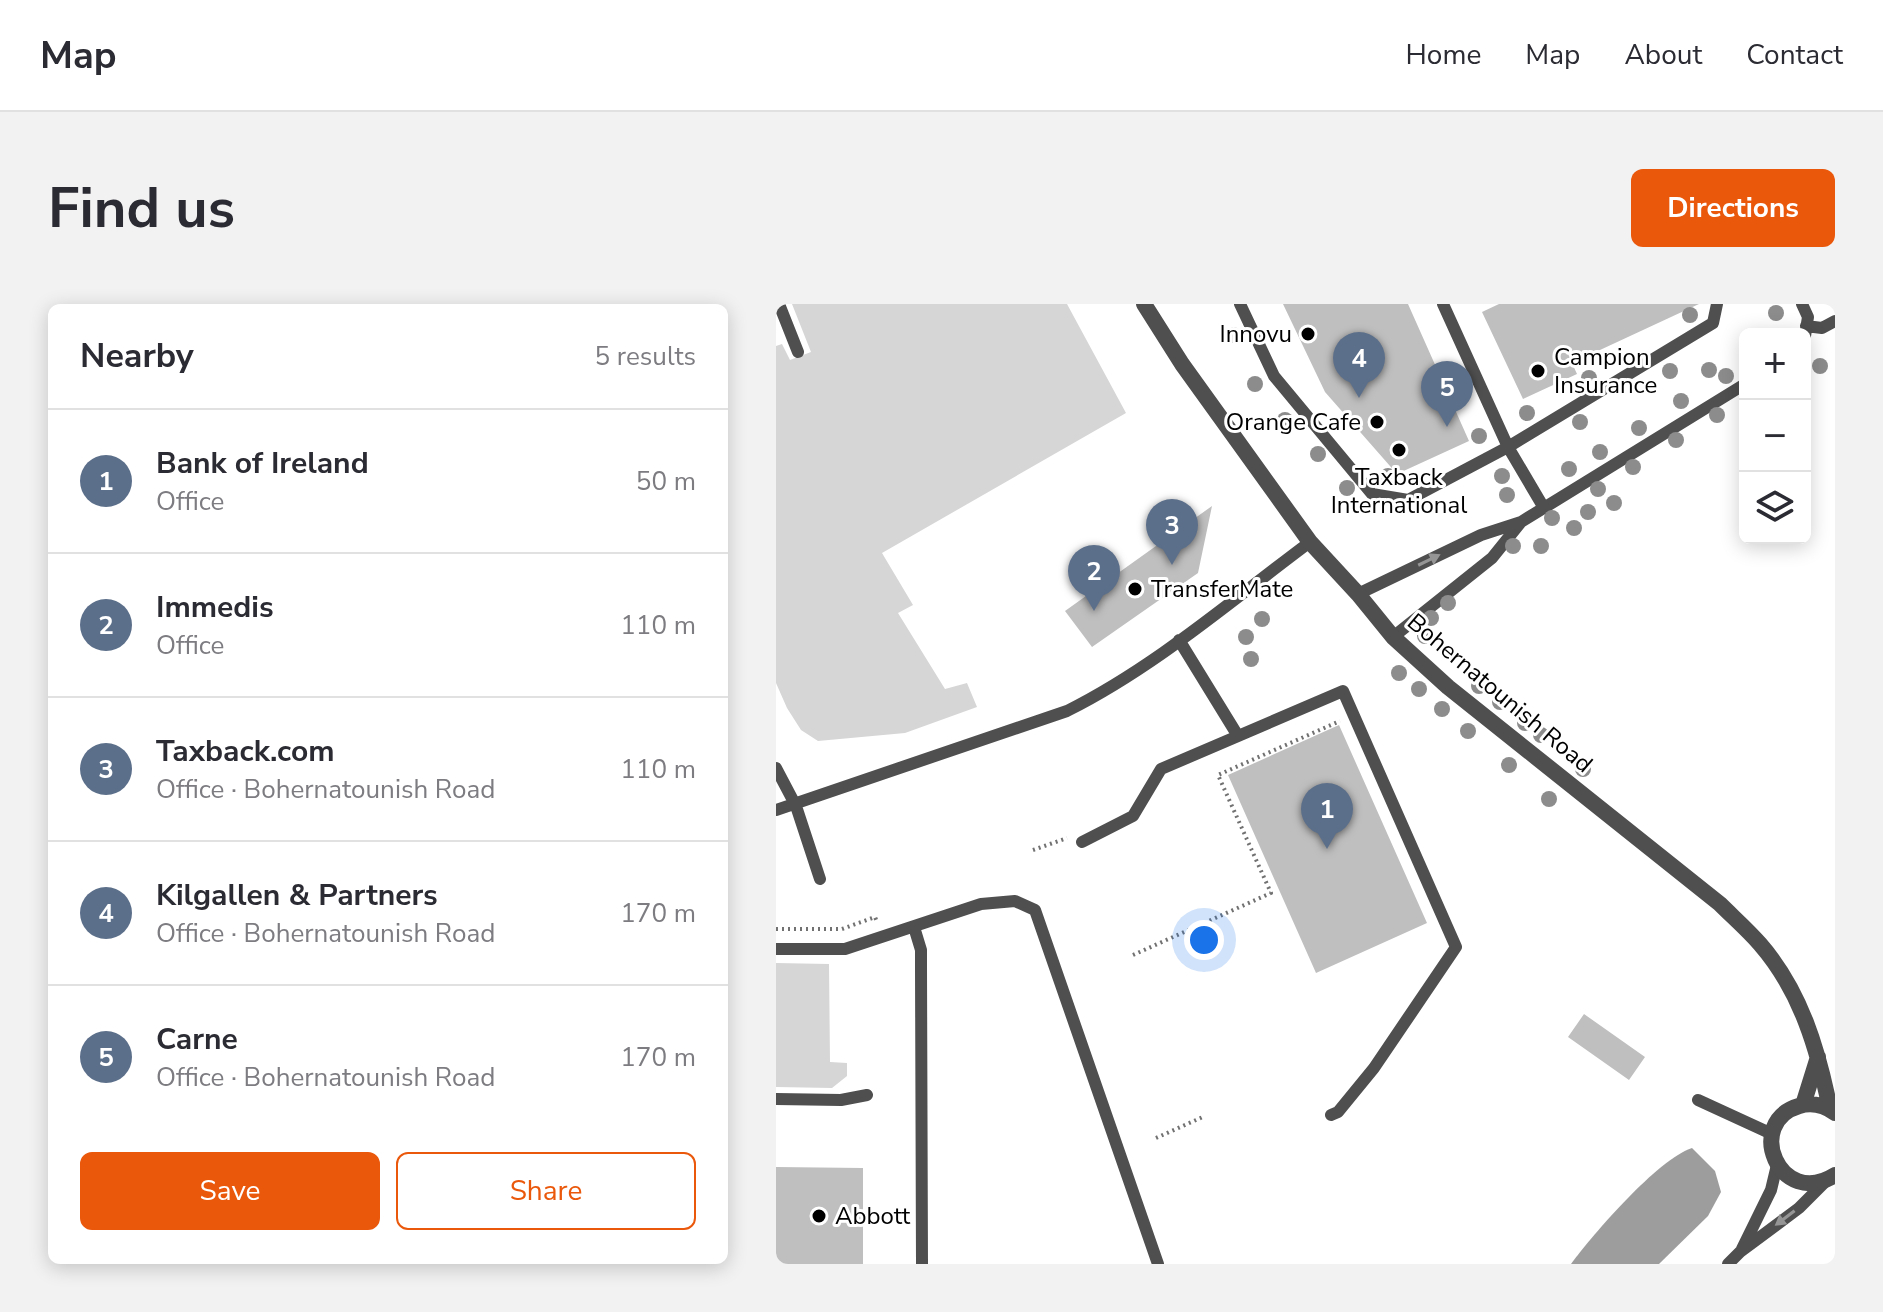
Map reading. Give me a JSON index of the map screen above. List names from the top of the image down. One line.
{"streets":{"street":["Bohernatounish Road"]},"places":["Innovu","Campion Insurance","Orange Cafe","Taxback International","TransferMate","Abbott"],"page":{"header":"Map","nav":["Home","Map","About","Contact"],"buttons":["Directions",["Save","Share"]],"title":"Find us","heading":["Nearby","5 results"],"map_buttons":["+","−"],"pins":["4","5","3","2","1"],"list":[{"mark":"1","name":"Bank of Ireland","note":"Office","value":"50 m"},{"mark":"2","name":"Immedis","note":"Office","value":"110 m"},{"mark":"3","name":"Taxback.com","note":"Office · Bohernatounish Road","value":"110 m"},{"mark":"4","name":"Kilgallen & Partners","note":"Office · Bohernatounish Road","value":"170 m"},{"mark":"5","name":"Carne","note":"Office · Bohernatounish Road","value":"170 m"}]}}
